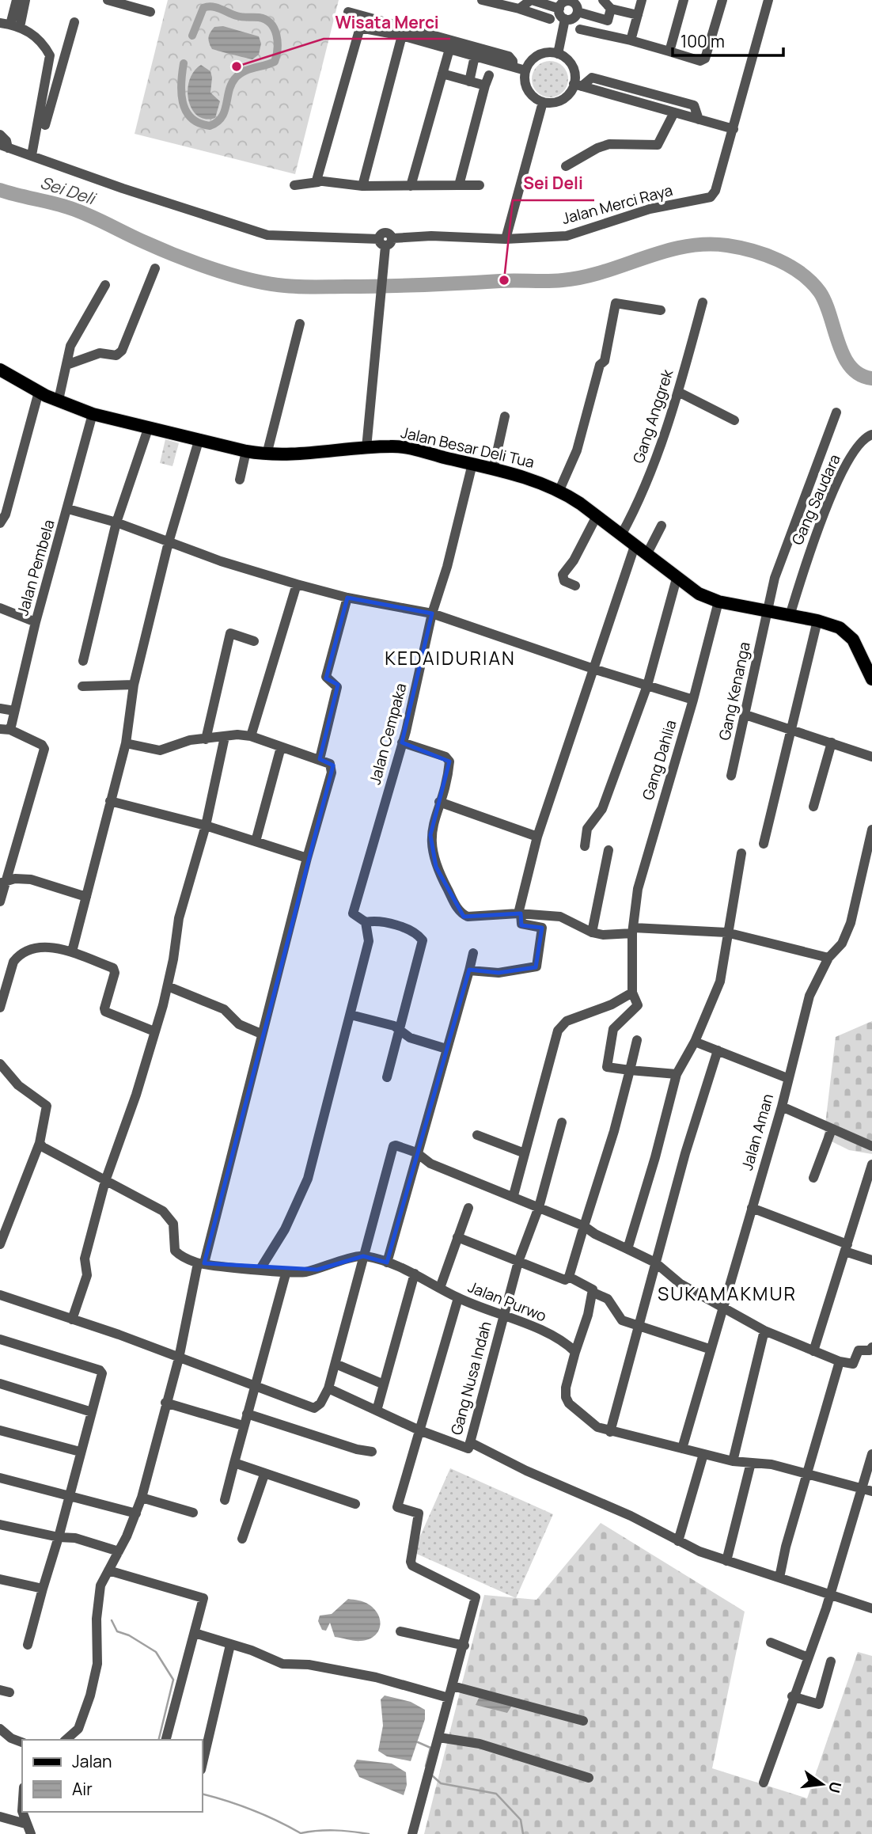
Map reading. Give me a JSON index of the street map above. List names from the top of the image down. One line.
{"streets":{"main road":["Jalan Besar Deli Tua"],"street":["Jalan Merci Raya","Gang Anggrek","Gang Saudara","Jalan Pembela","Gang Kenanga","Jalan Cempaka","Gang Dahlia","Jalan Aman","Jalan Purwo","Gang Nusa Indah"]},"crossings":[["Gang Anggrek","Jalan Besar Deli Tua"],["Jalan Besar Deli Tua","Gang Saudara"],["Jalan Besar Deli Tua","Jalan Pembela"],["Jalan Besar Deli Tua","Gang Kenanga"],["Jalan Besar Deli Tua","Jalan Cempaka"],["Jalan Besar Deli Tua","Gang Dahlia"],["Jalan Purwo","Gang Nusa Indah"]],"districts":["KEDAIDURIAN","SUKAMAKMUR"],"water":["Sei Deli"],"places":["Wisata Merci","Sei Deli"],"legend":["Jalan","Air"],"scale_bar":"100 m","north":"right"}
